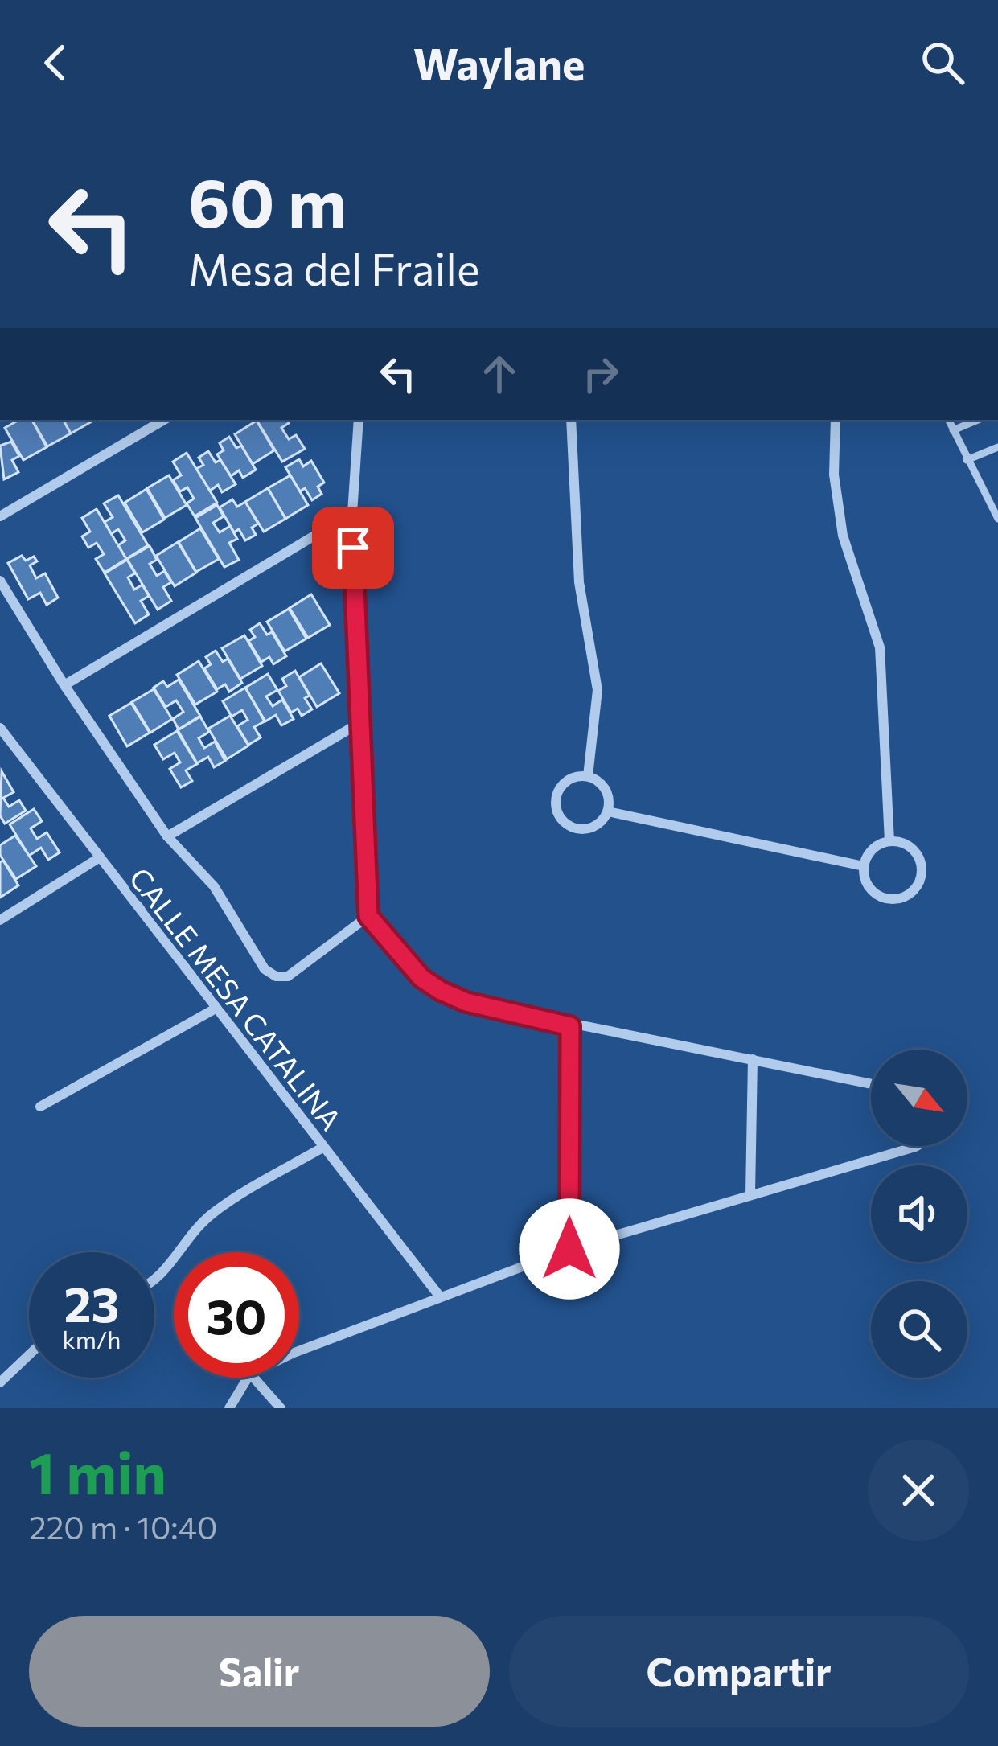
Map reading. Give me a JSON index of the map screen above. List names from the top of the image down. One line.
{"streets":{"street":["CALLE MESA CATALINA"]},"north":"bottom right","page":{"header":"Waylane","turn":["60 m","Mesa del Fraile"],"speed":"23 km/h","limit":"30","heading":["1 min","220 m · 10:40"],"buttons":["Salir","Compartir"]}}
